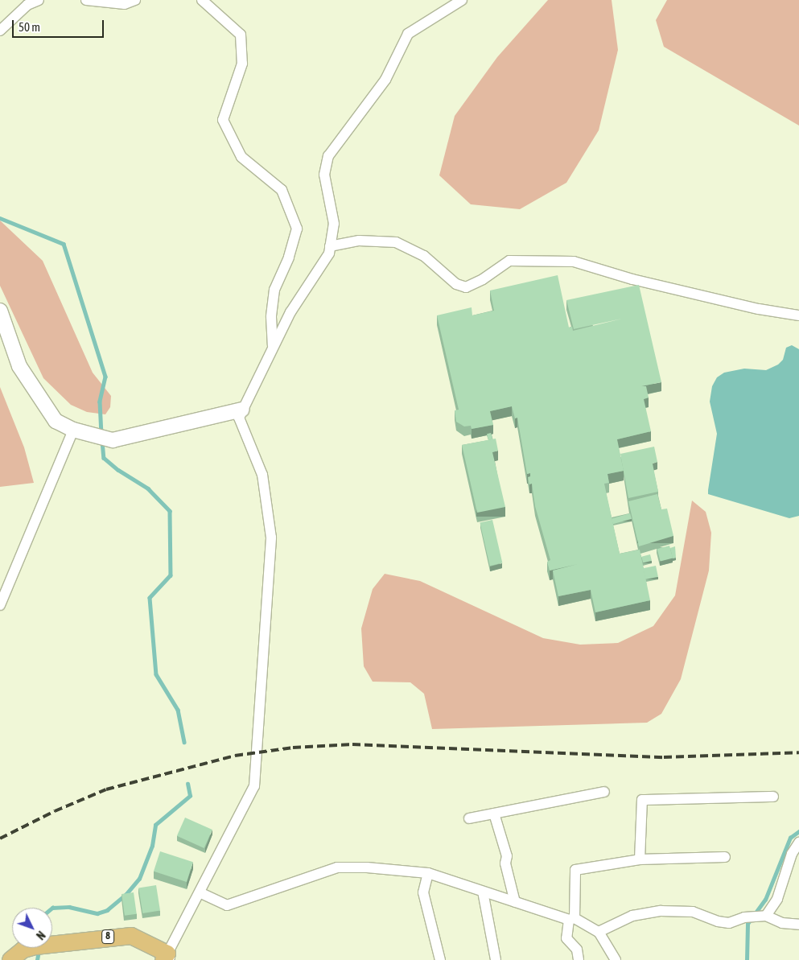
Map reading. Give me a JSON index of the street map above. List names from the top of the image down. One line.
{"streets":{"main road":["8"]},"scale_bar":"50 m","north":"bottom right"}
